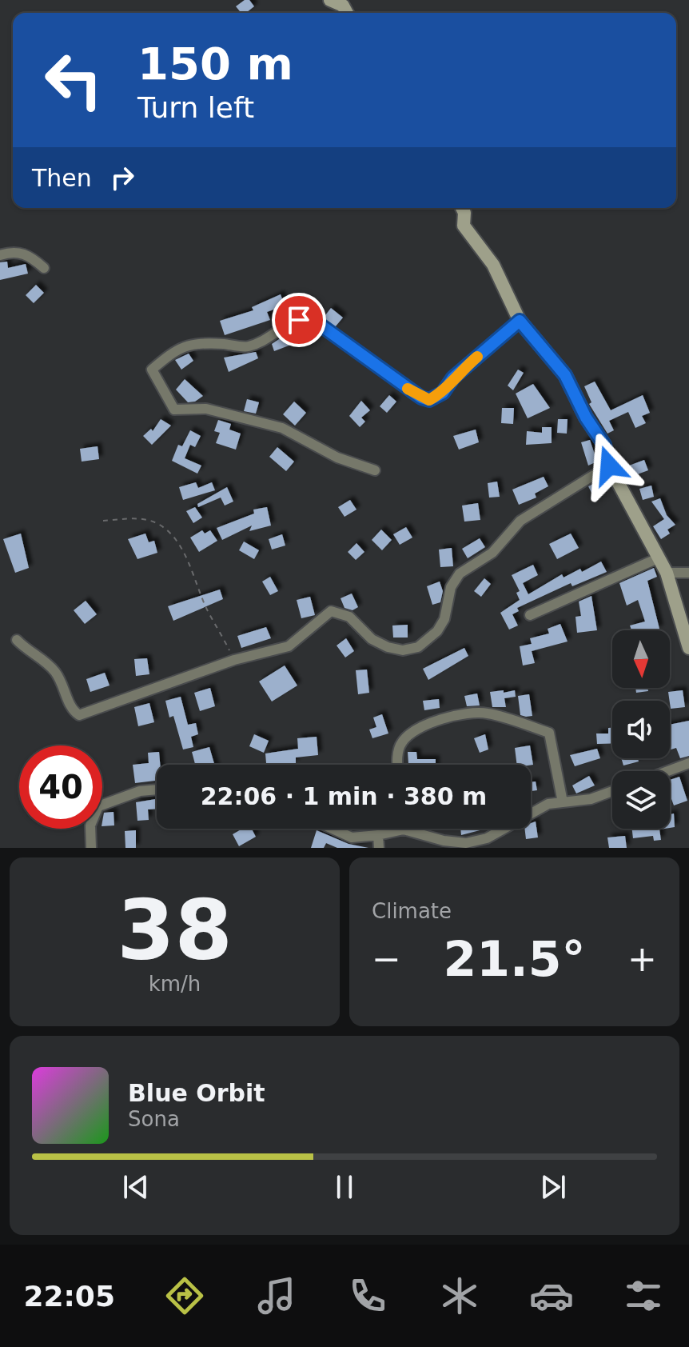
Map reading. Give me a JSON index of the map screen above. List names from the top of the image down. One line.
{"north":"bottom","page":{"turn":["150 m","Turn left"],"then":"Then","limit":"40","trip":"22:06 · 1 min · 380 m","tile":[["38","km/h"],"Climate"],"heat":["−","21.5°","+"],"song":["Blue Orbit","Sona"],"tabs":"22:05"}}
